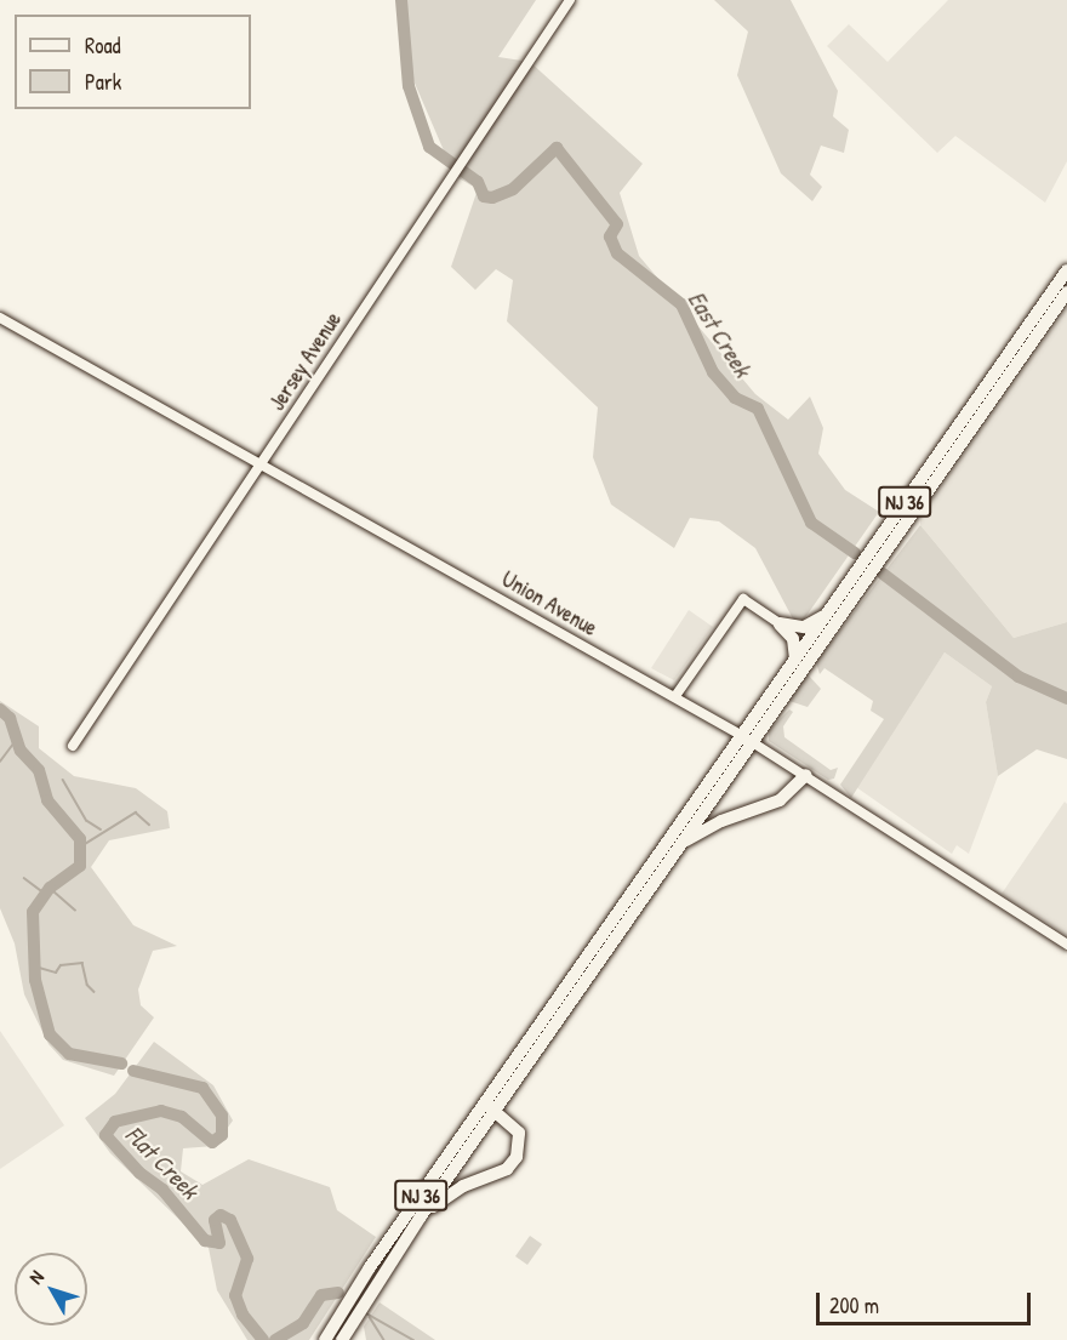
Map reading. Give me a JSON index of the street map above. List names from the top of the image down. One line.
{"streets":{"highway":["NJ 36"],"street":["Jersey Avenue","Union Avenue"]},"crossings":[["Jersey Avenue","Union Avenue"],["NJ 36","Union Avenue"]],"water":["East Creek","Flat Creek"],"legend":["Road","Park"],"scale_bar":"200 m","north":"top left"}
